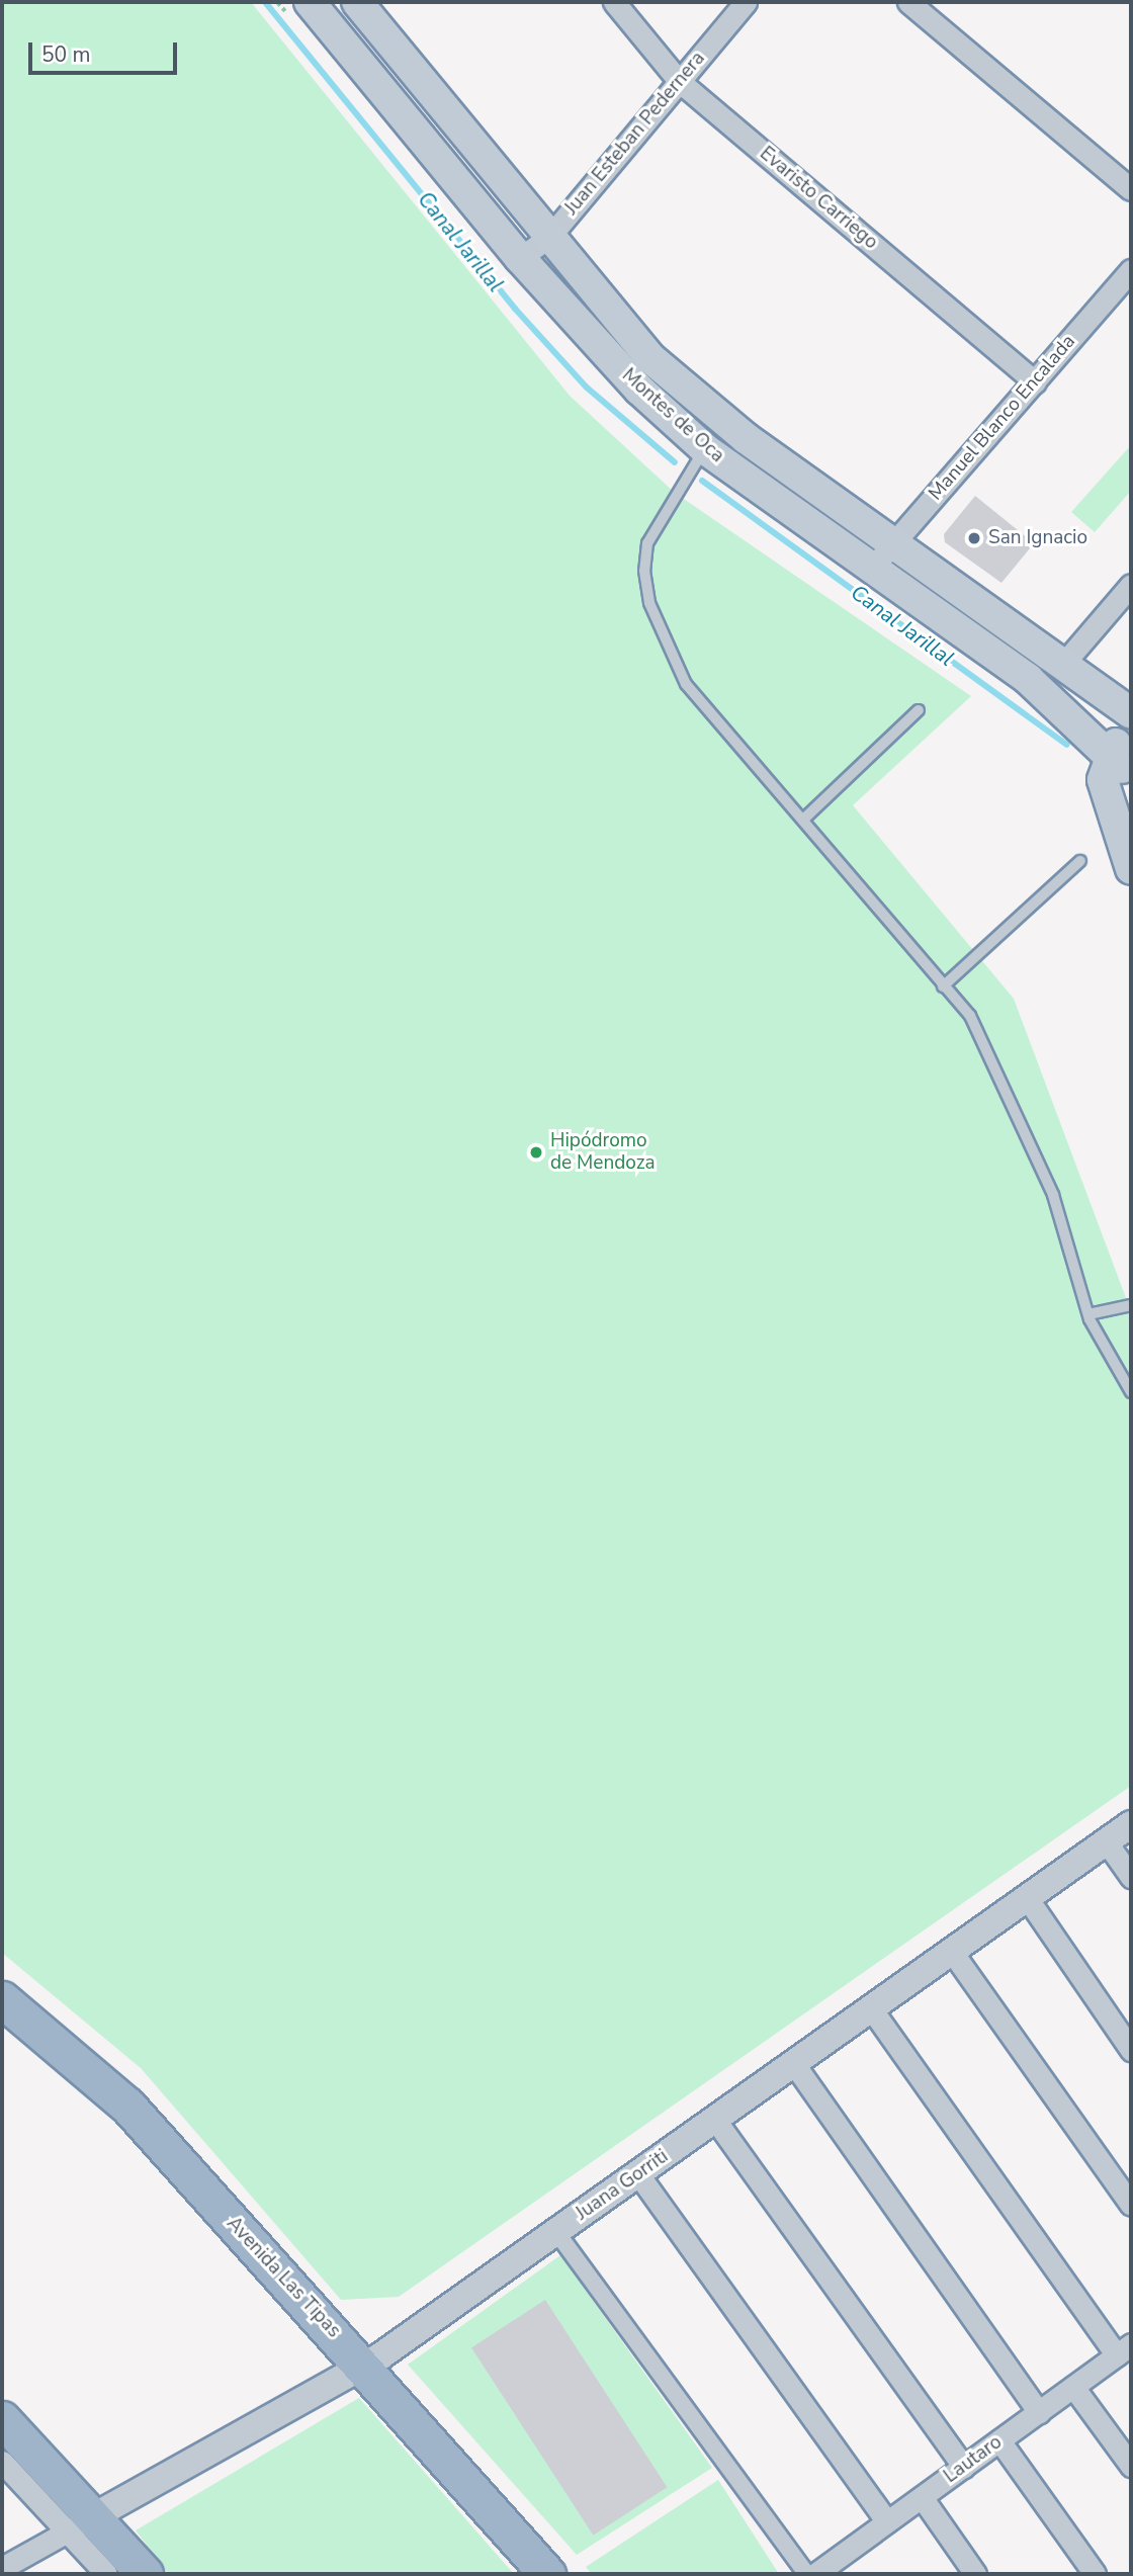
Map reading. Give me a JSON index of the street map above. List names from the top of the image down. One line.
{"streets":{"highway":["Avenida Las Tipas"],"main road":["Montes de Oca"],"street":["Juan Esteban Pedernera","Evaristo Carriego","Manuel Blanco Encalada","Juana Gorriti","Lautaro"]},"crossings":[["Juan Esteban Pedernera","Evaristo Carriego"],["Juan Esteban Pedernera","Montes de Oca"],["Evaristo Carriego","Manuel Blanco Encalada"],["Montes de Oca","Manuel Blanco Encalada"],["Juana Gorriti","Avenida Las Tipas"]],"water":["Canal Jarillal"],"places":["San Ignacio","Hipódromo de Mendoza"],"scale_bar":"50 m"}
